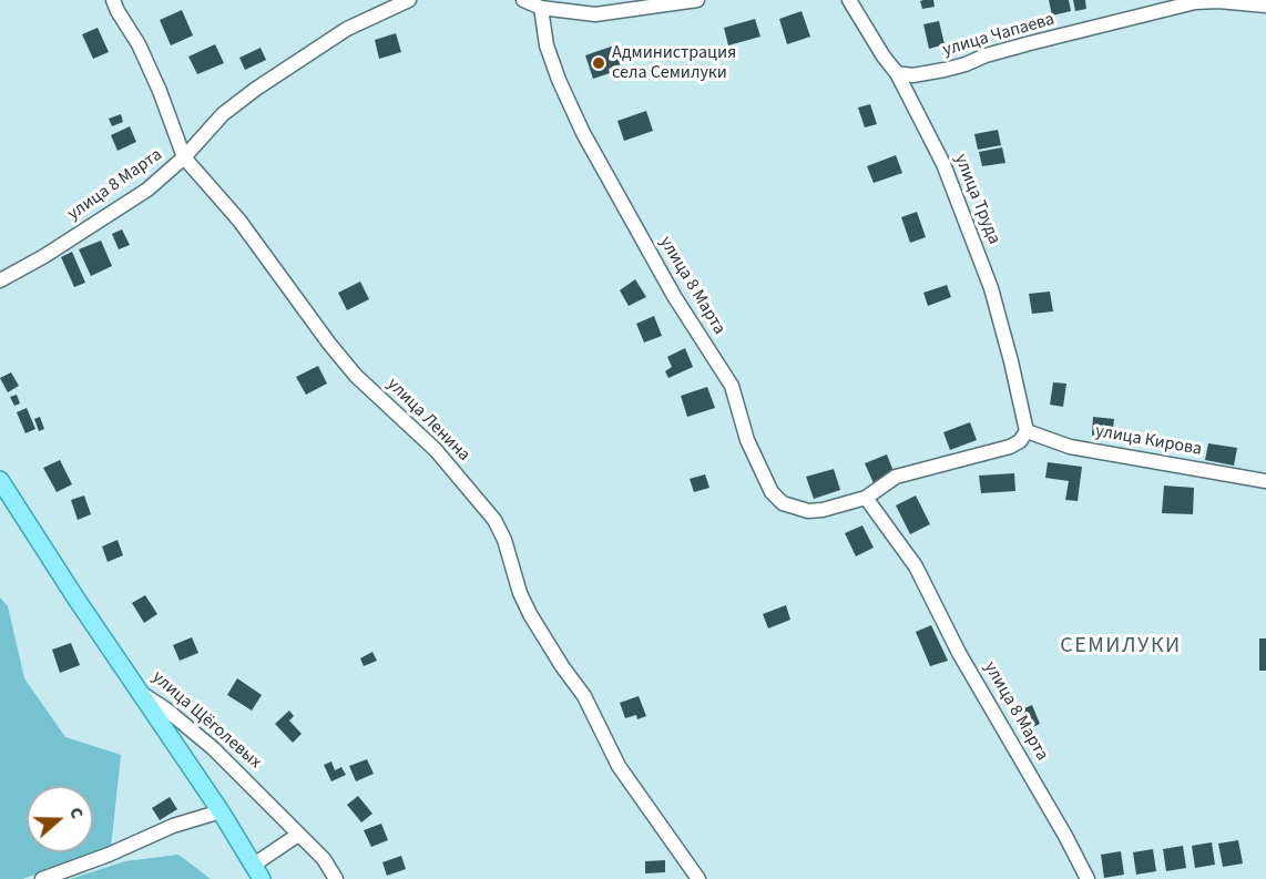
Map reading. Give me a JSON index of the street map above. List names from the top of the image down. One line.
{"streets":{"main road":["улица Щёголевых"],"street":["улица Чапаева","улица 8 Марта","улица Труда","улица Ленина","улица Кирова"]},"crossings":[["улица Чапаева","улица Труда"],["улица 8 Марта","улица Труда"],["улица 8 Марта","улица Ленина"],["улица 8 Марта","улица Кирова"],["улица Труда","улица Кирова"]],"districts":["СЕМИЛУКИ"],"places":["Администрация села Семилуки"],"north":"right"}
